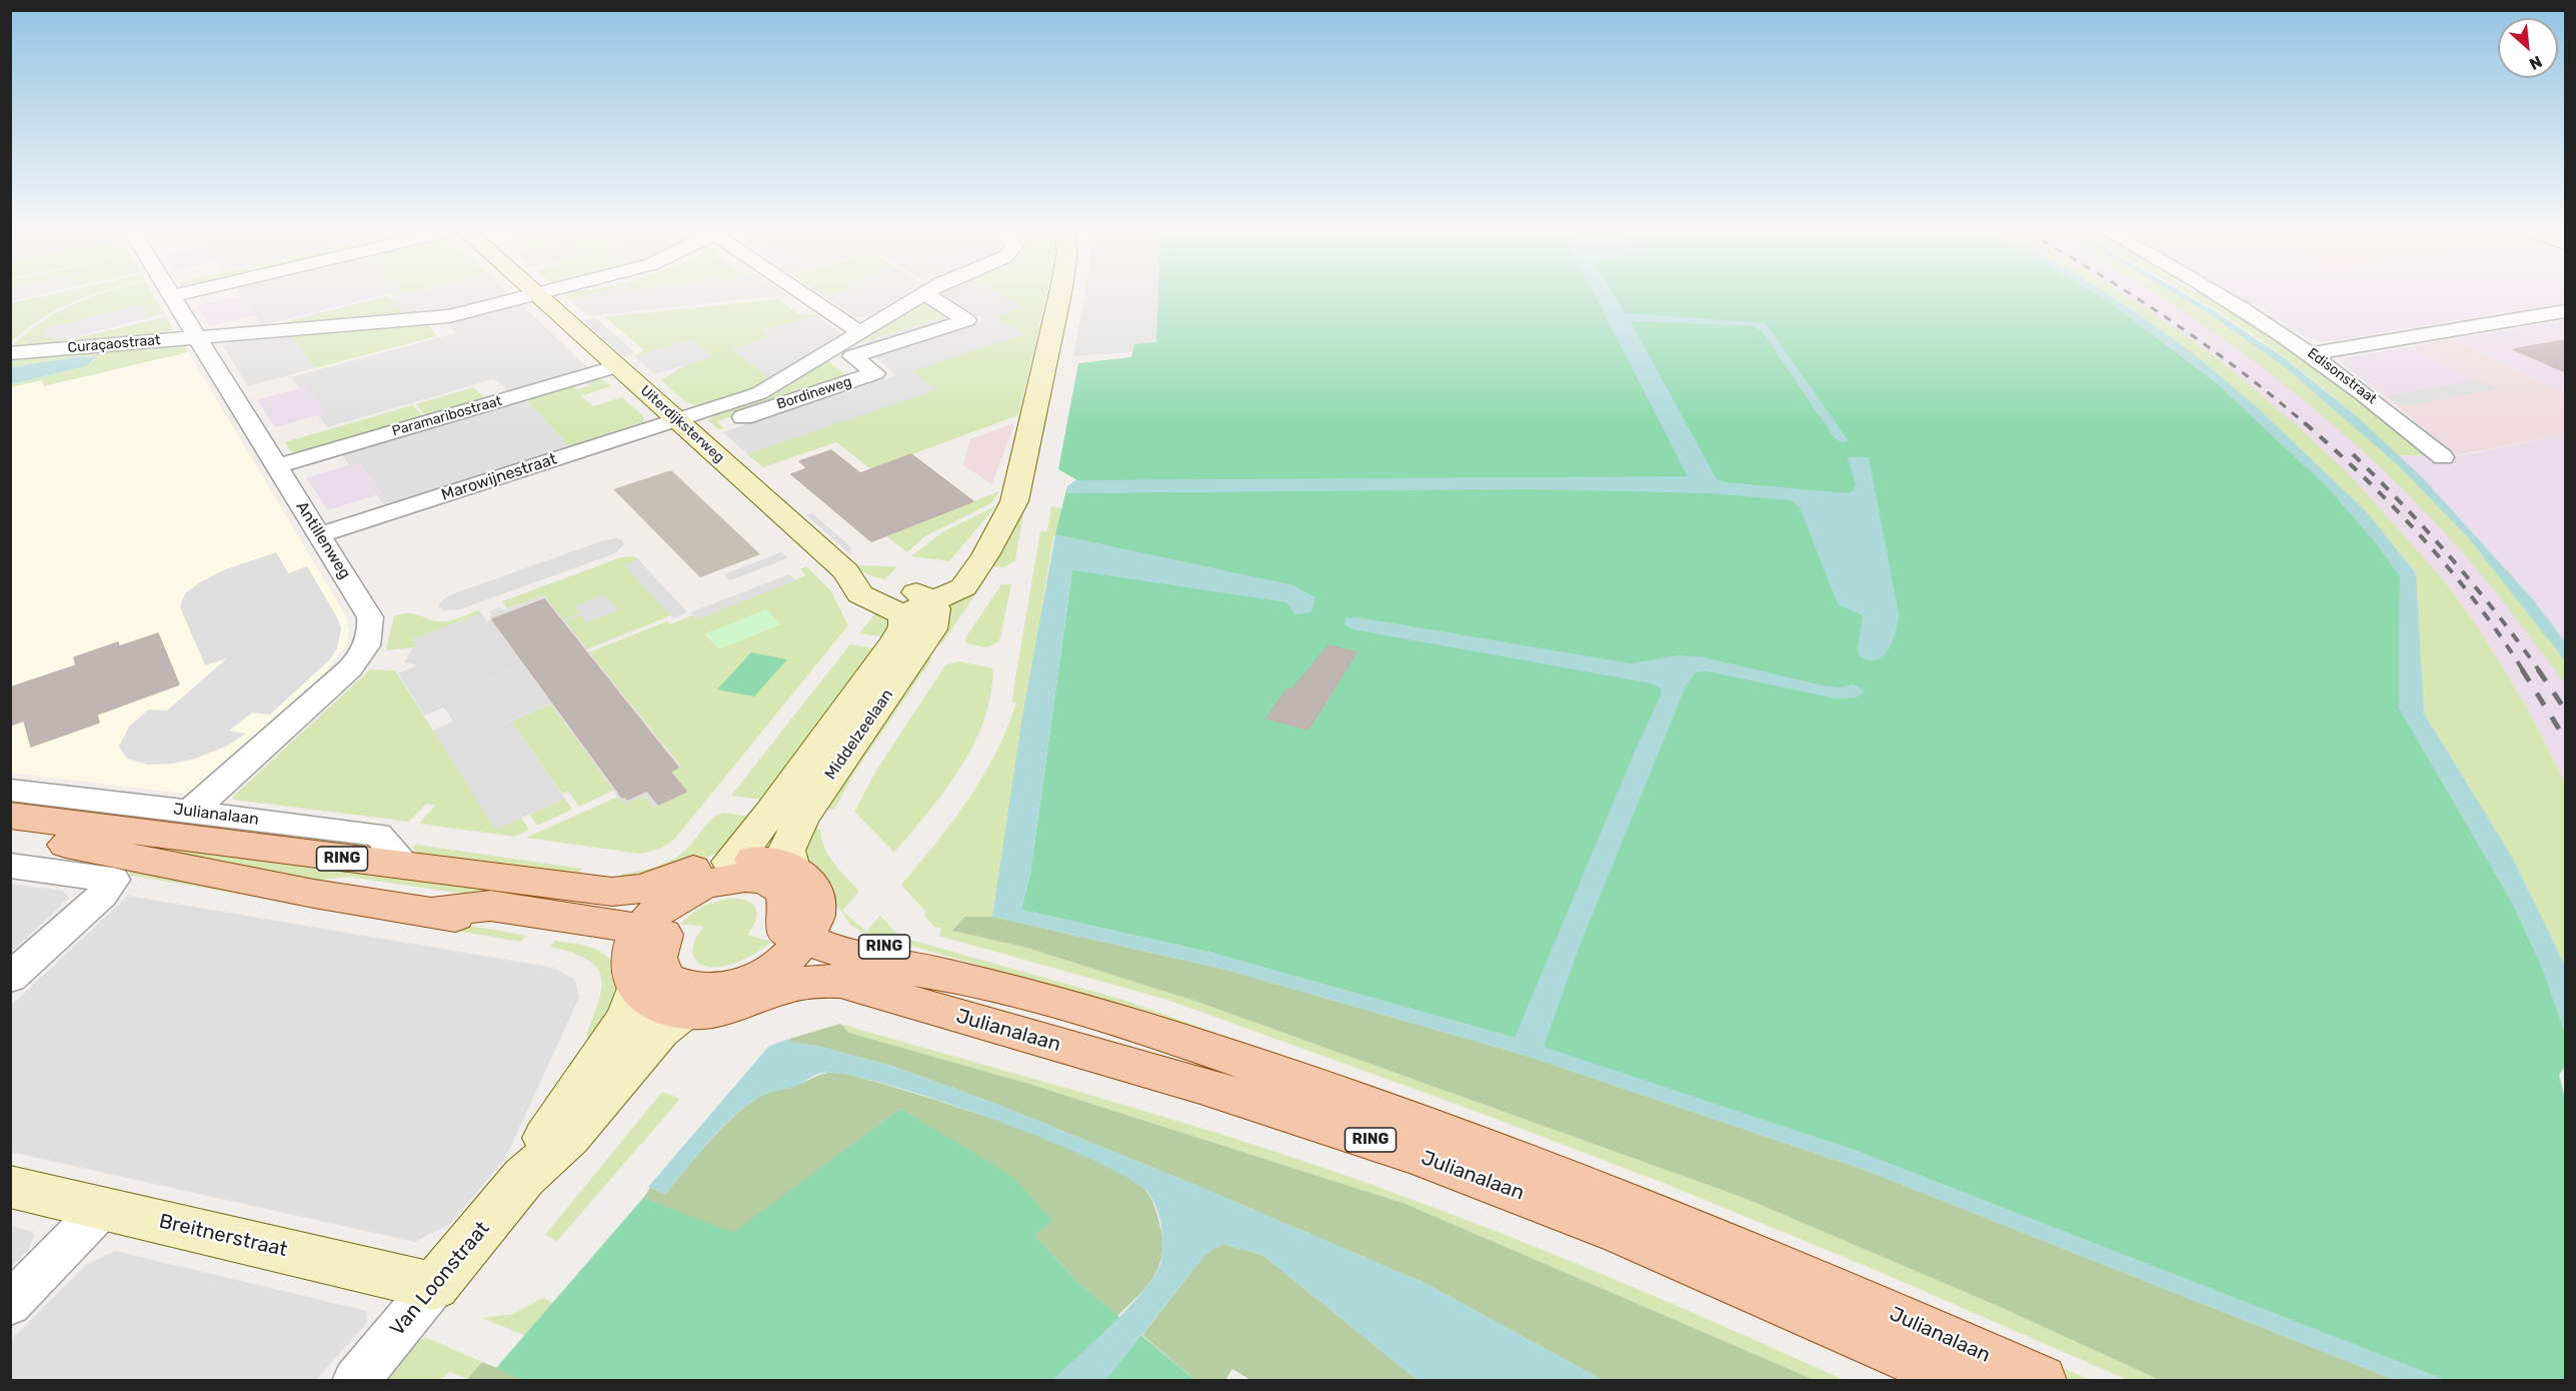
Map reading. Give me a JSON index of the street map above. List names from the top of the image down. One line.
{"streets":{"main road":["Julianalaan","RING"],"street":["Curaçaostraat","Edisonstraat","Bordineweg","Paramaribostraat","Uiterdijksterweg","Marowijnestraat","Antillenweg","Middelzeelaan","Breitnerstraat","Van Loonstraat"]},"crossings":[["Curaçaostraat","Antillenweg"],["Bordineweg","Uiterdijksterweg"],["Bordineweg","Marowijnestraat"],["Paramaribostraat","Uiterdijksterweg"],["Paramaribostraat","Antillenweg"],["Uiterdijksterweg","Marowijnestraat"],["Uiterdijksterweg","Middelzeelaan"],["Marowijnestraat","Antillenweg"],["Antillenweg","Julianalaan"],["Middelzeelaan","Julianalaan"],["Middelzeelaan","RING"],["Julianalaan","RING"],["Julianalaan","Van Loonstraat"],["RING","Van Loonstraat"],["Breitnerstraat","Van Loonstraat"]],"north":"bottom right"}
